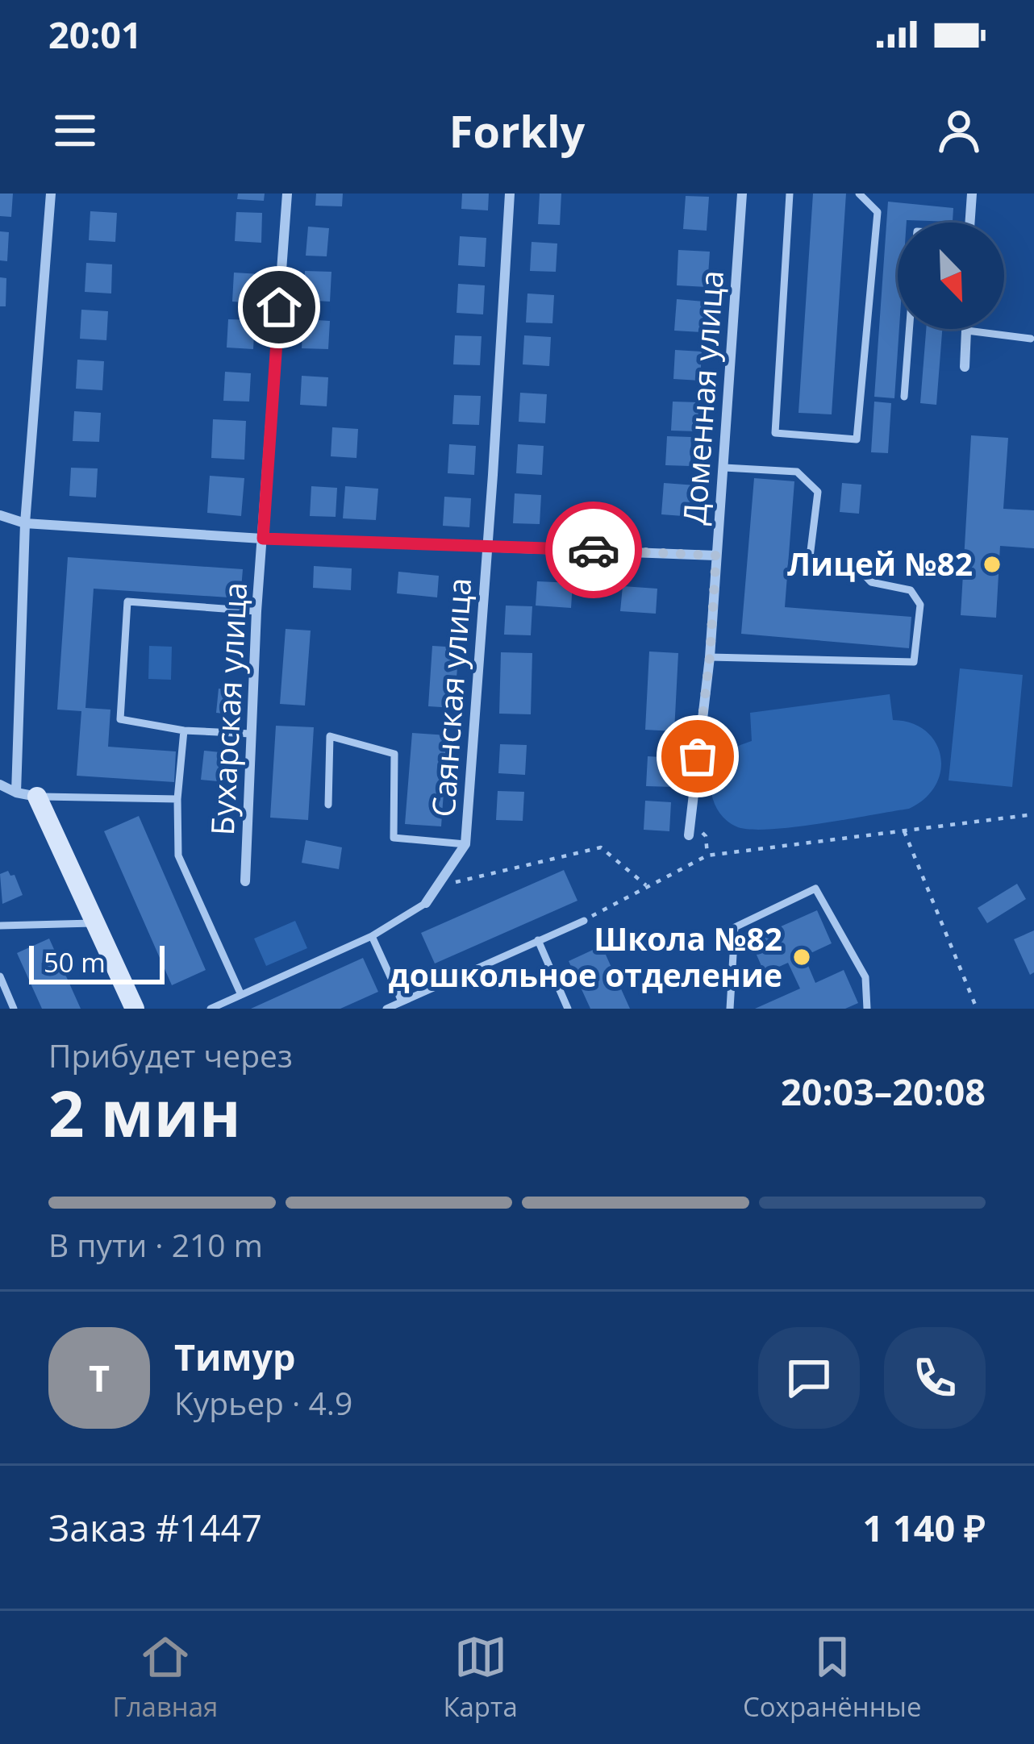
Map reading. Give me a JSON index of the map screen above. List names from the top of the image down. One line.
{"streets":{"street":["Доменная улица","Саянская улица","Бухарская улица"]},"places":["Лицей №82","Школа №82 дошкольное отделение"],"scale_bar":"50 m","north":"bottom right","page":{"status":"20:01","header":"Forkly","scale":"50 m","heading":["2 мин","Прибудет через","20:03–20:08"],"panel":["Тимур","Курьер · 4.9","Заказ #1447","1 140 ₽"],"bar":"В пути · 210 m","round":"Т","tabs":["Главная","Карта","Сохранённые"]}}
